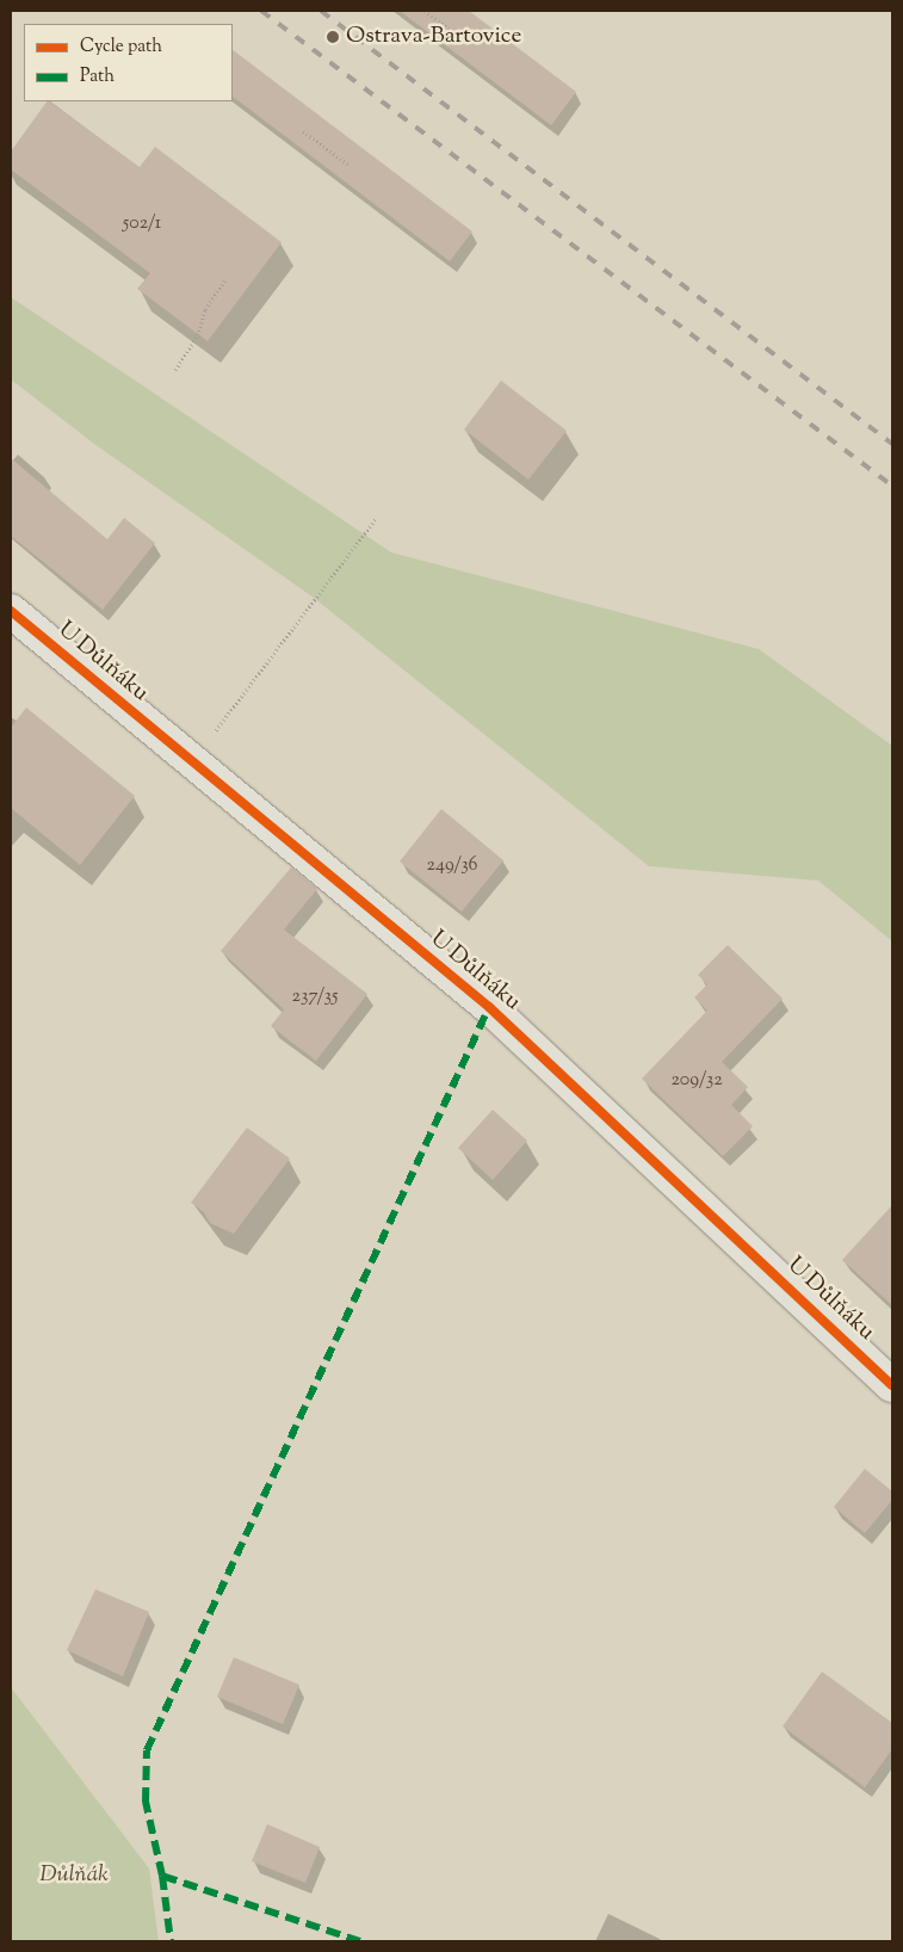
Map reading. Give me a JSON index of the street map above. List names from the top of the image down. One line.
{"streets":{"street":["U Důlňáku"]},"parks":["Důlňák"],"places":["Ostrava-Bartovice"],"house_numbers":["502/1","249/36","237/35","209/32"],"legend":["Cycle path","Path"]}
